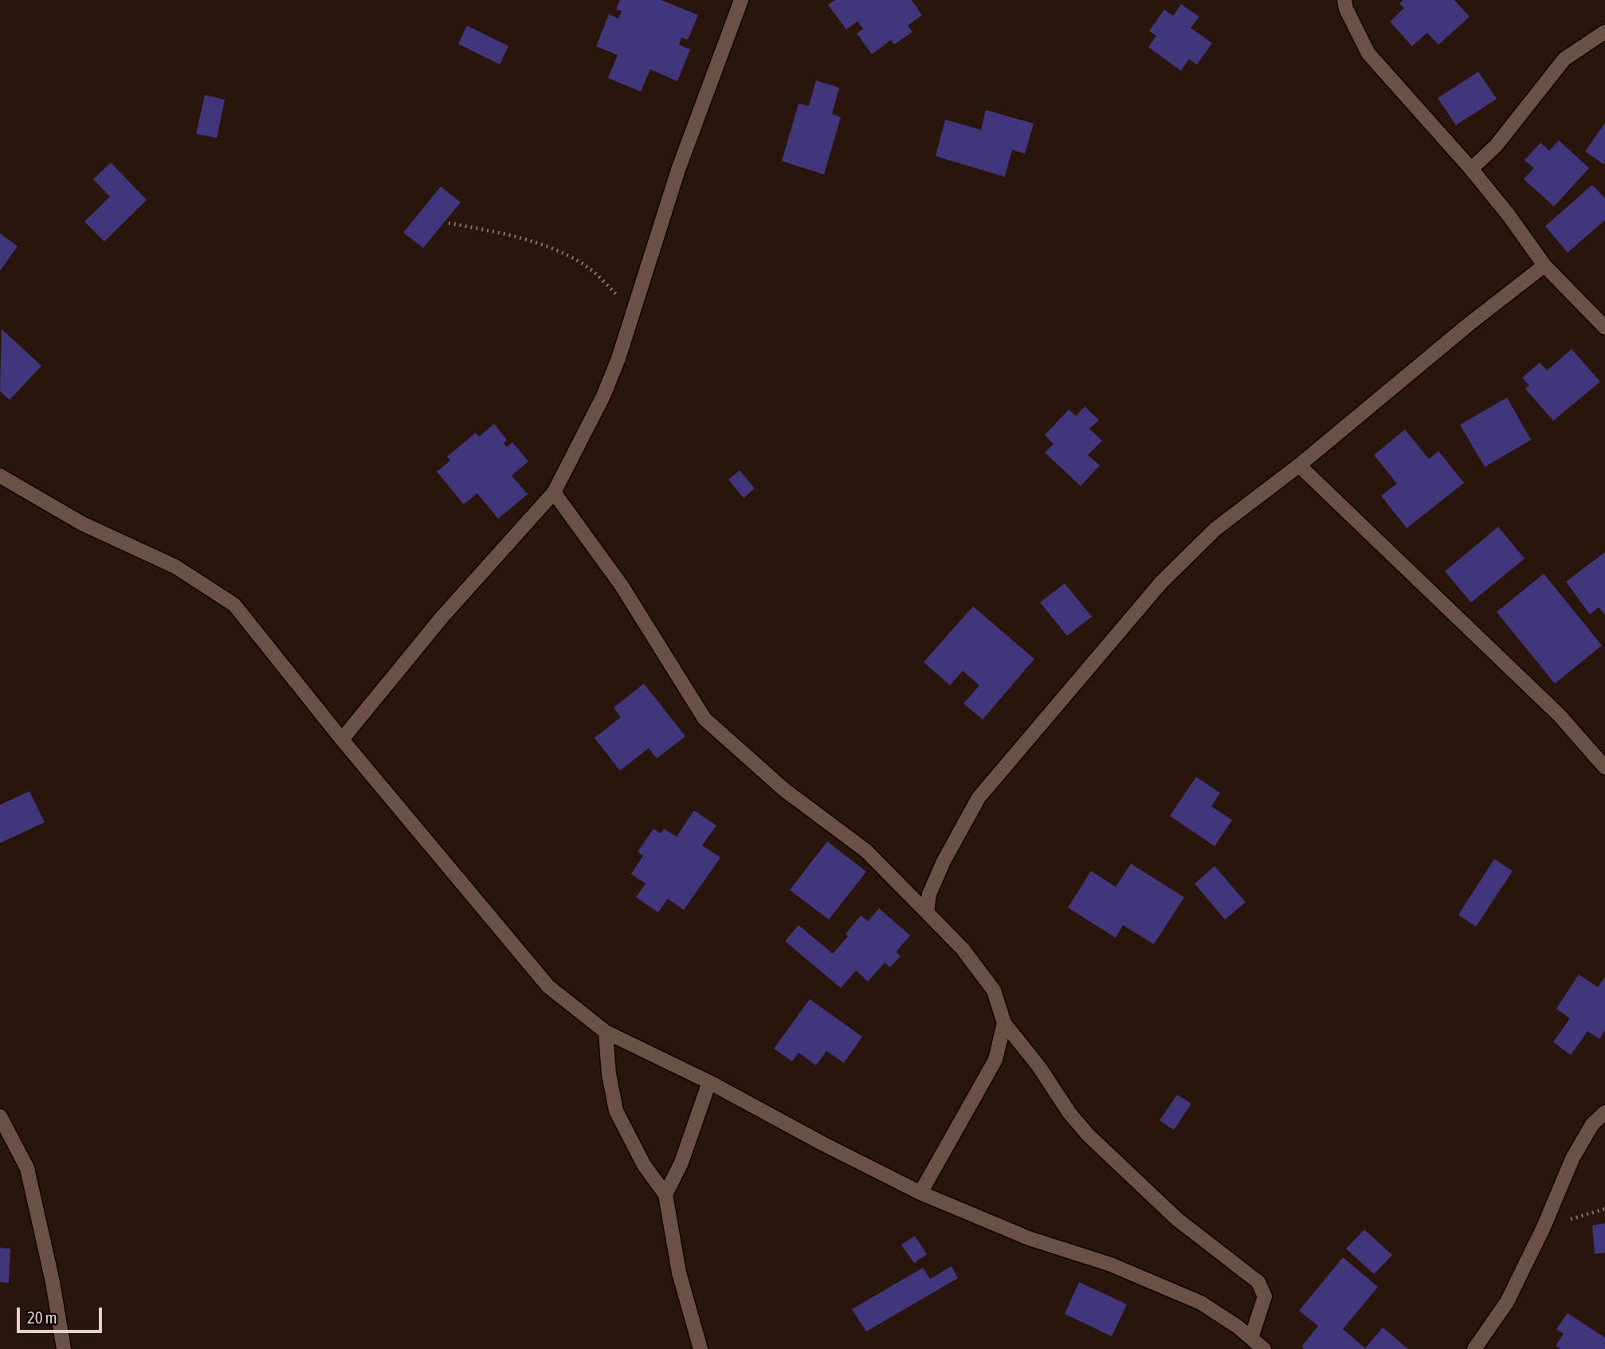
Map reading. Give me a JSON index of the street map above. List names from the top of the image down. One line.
{"scale_bar":"20 m"}
